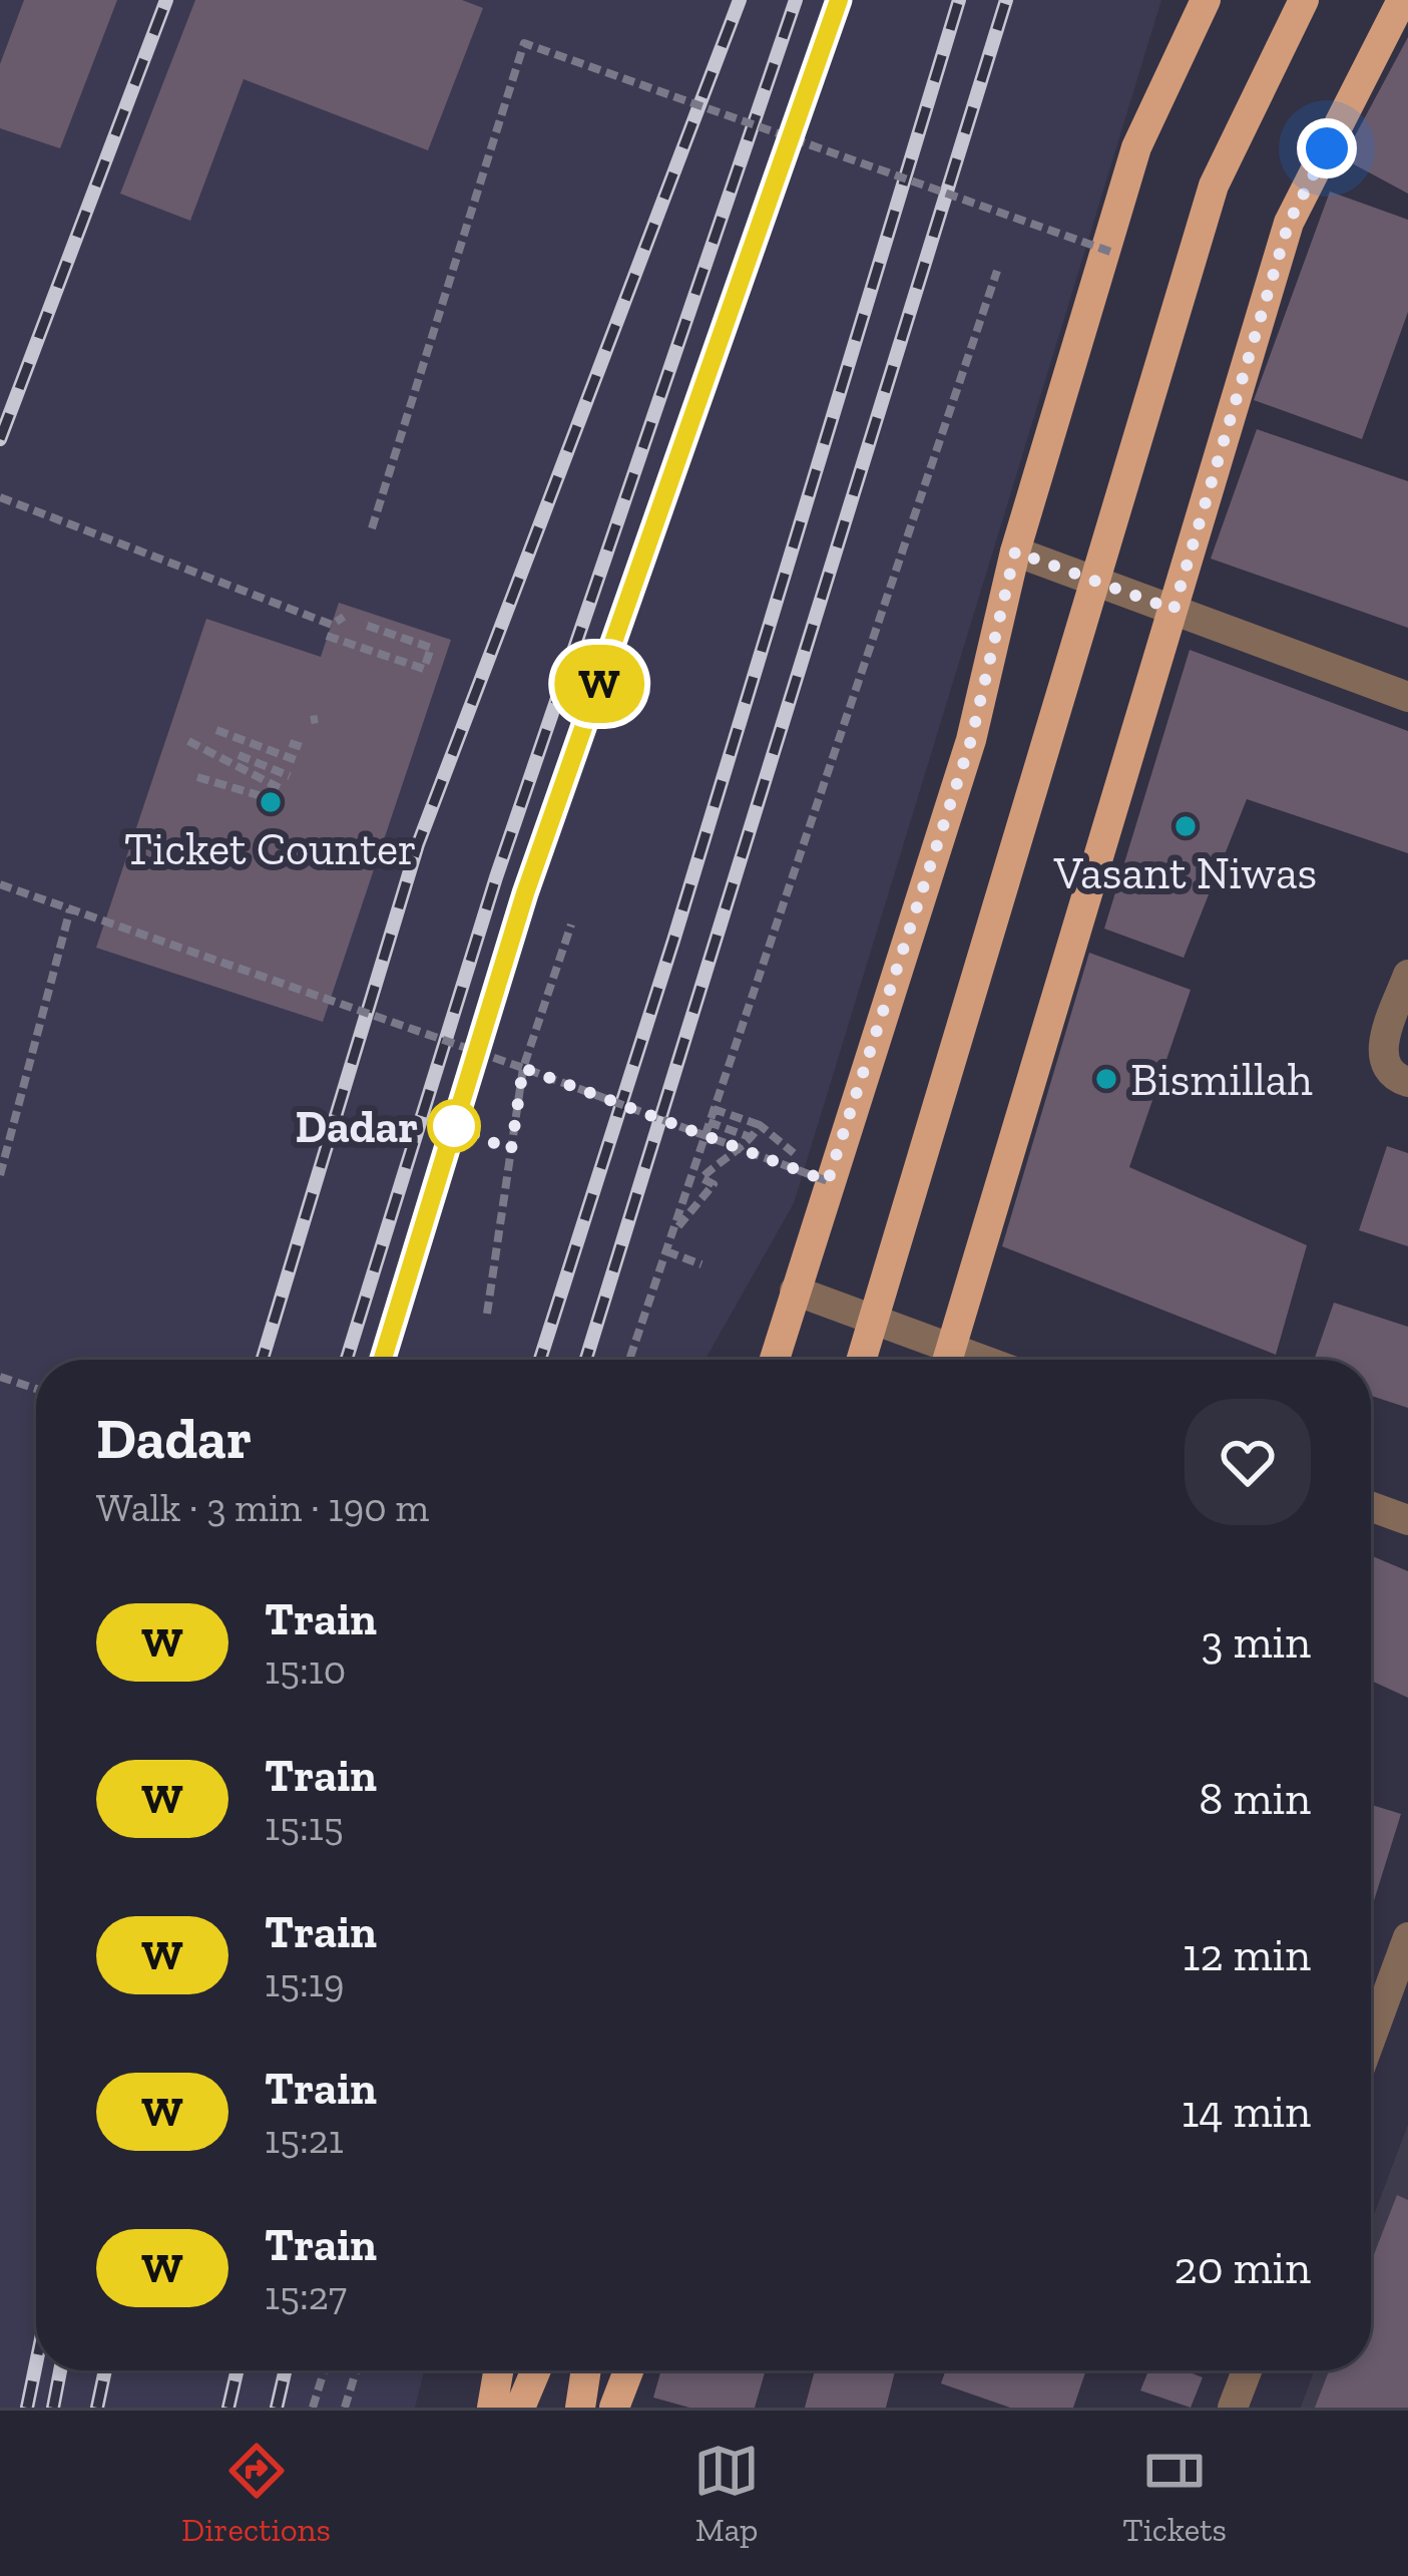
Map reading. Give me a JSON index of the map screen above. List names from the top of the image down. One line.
{"places":["Ticket Counter","Vasant Niwas","Bismillah","Dadar"],"page":{"on_map":"W","heading":["Dadar","Walk · 3 min · 190 m"],"list":[{"mark":"W","name":"Train","note":"15:10","value":"3 min"},{"mark":"W","name":"Train","note":"15:15","value":"8 min"},{"mark":"W","name":"Train","note":"15:19","value":"12 min"},{"mark":"W","name":"Train","note":"15:21","value":"14 min"},{"mark":"W","name":"Train","note":"15:27","value":"20 min"}],"tabs":["Directions","Map","Tickets"]}}
